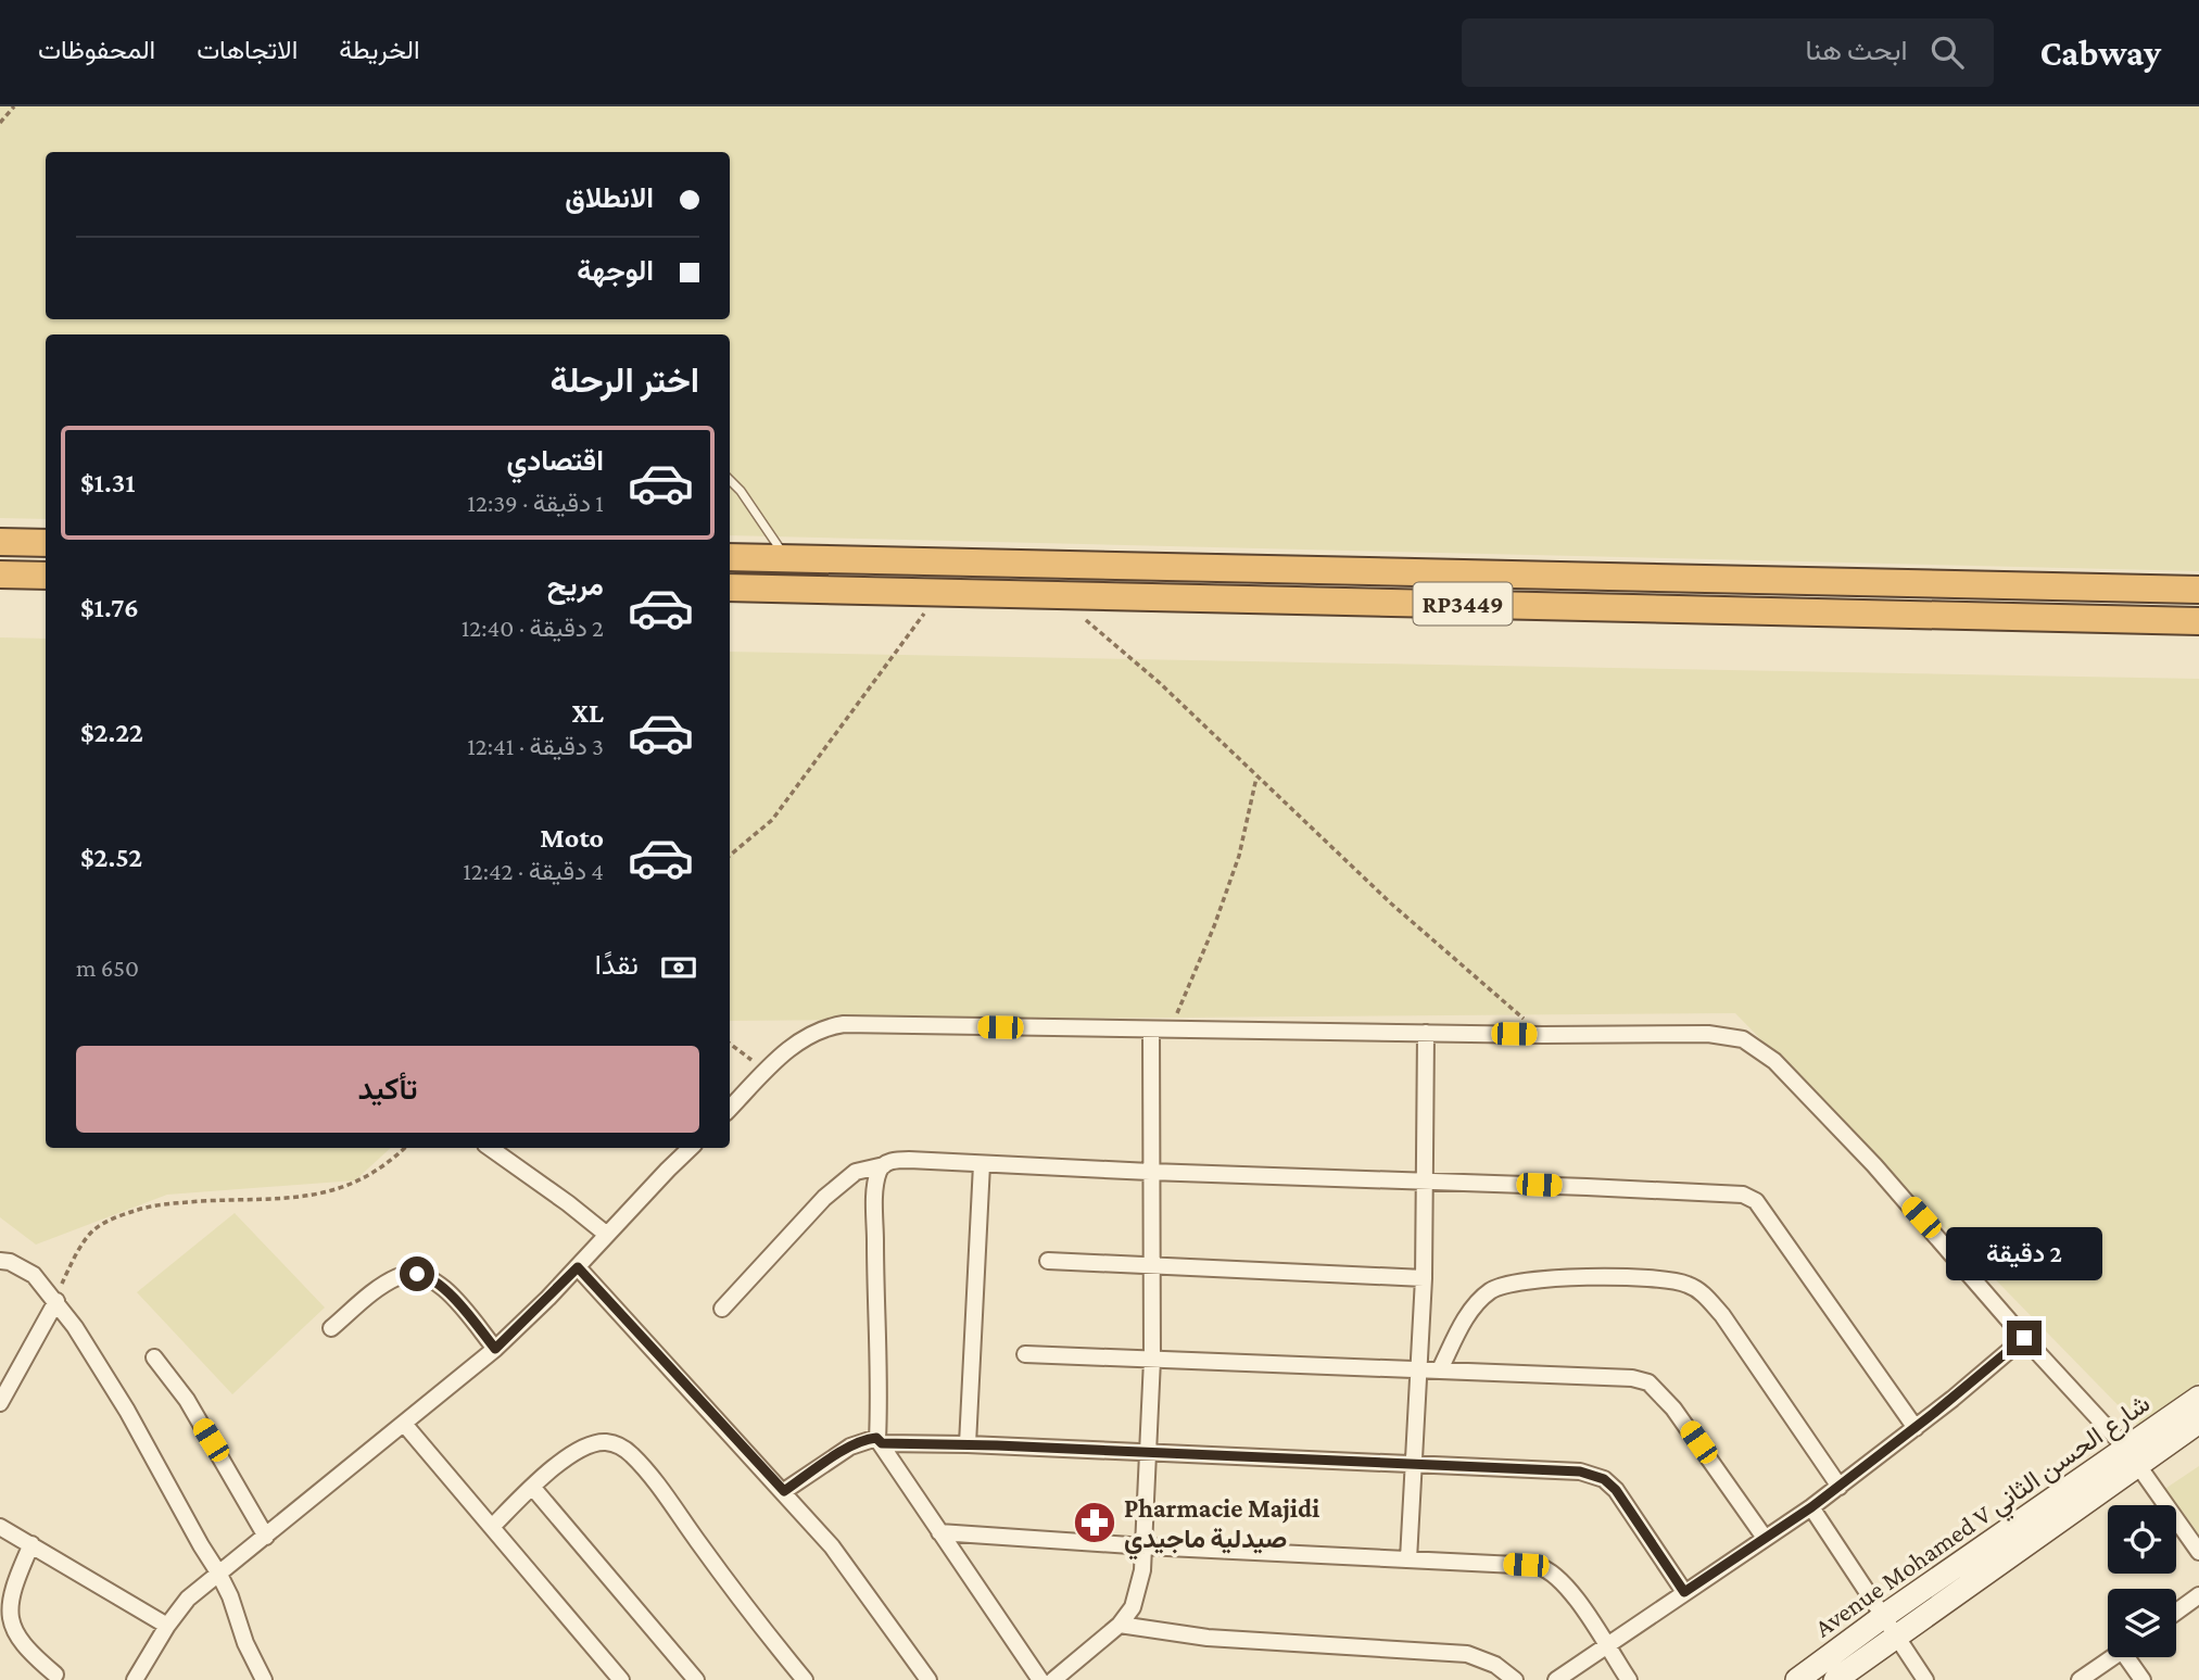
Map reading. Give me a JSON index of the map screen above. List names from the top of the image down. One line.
{"streets":{"highway":["RP3449"],"main road":["Avenue Mohamed V شارع الحسن الثاني"]},"places":{"pharmacy":["Pharmacie Majidi صيدلية ماجيدي"]},"page":{"header":"Cabway","search":"ابحث هنا","nav":["الخريطة","الاتجاهات","المحفوظات"],"banner":["الانطلاق","الوجهة"],"heading":"اختر الرحلة","list":[{"name":"اقتصادي","note":"1 دقيقة · 12:39","value":"$1.31"},{"name":"مريح","note":"2 دقيقة · 12:40","value":"$1.76"},{"name":"XL","note":"3 دقيقة · 12:41","value":"$2.22"},{"name":"Moto","note":"4 دقيقة · 12:42","value":"$2.52"}],"pay":["نقدًا","650 m"],"buttons":"تأكيد","bubble":"2 دقيقة"}}
